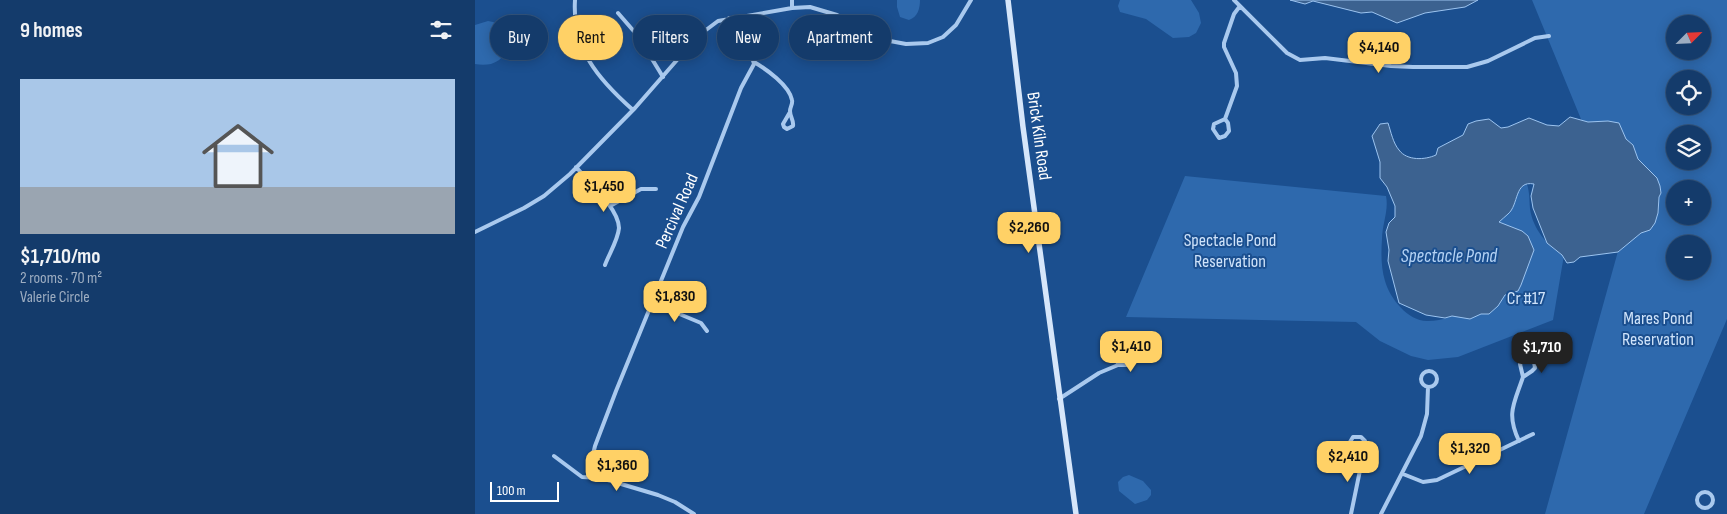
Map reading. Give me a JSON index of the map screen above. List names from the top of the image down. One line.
{"streets":{"main road":["Brick Kiln Road"],"street":["Percival Road"]},"water":["Spectacle Pond"],"parks":["Spectacle Pond Reservation","Cr #17","Mares Pond Reservation"],"scale_bar":"100 m","north":"top right","page":{"heading":"9 homes","map_buttons":["+","−"],"chip":["Buy","Rent","Filters","New","Apartment"],"price":["$4,140","$1,450","$2,260","$1,830","$1,410","$1,710","$1,320","$2,410","$1,360"],"list":[{"name":"$1,710/mo","note":"2 rooms · 70 m² · Valerie Circle"}],"scale":"100 m"}}
